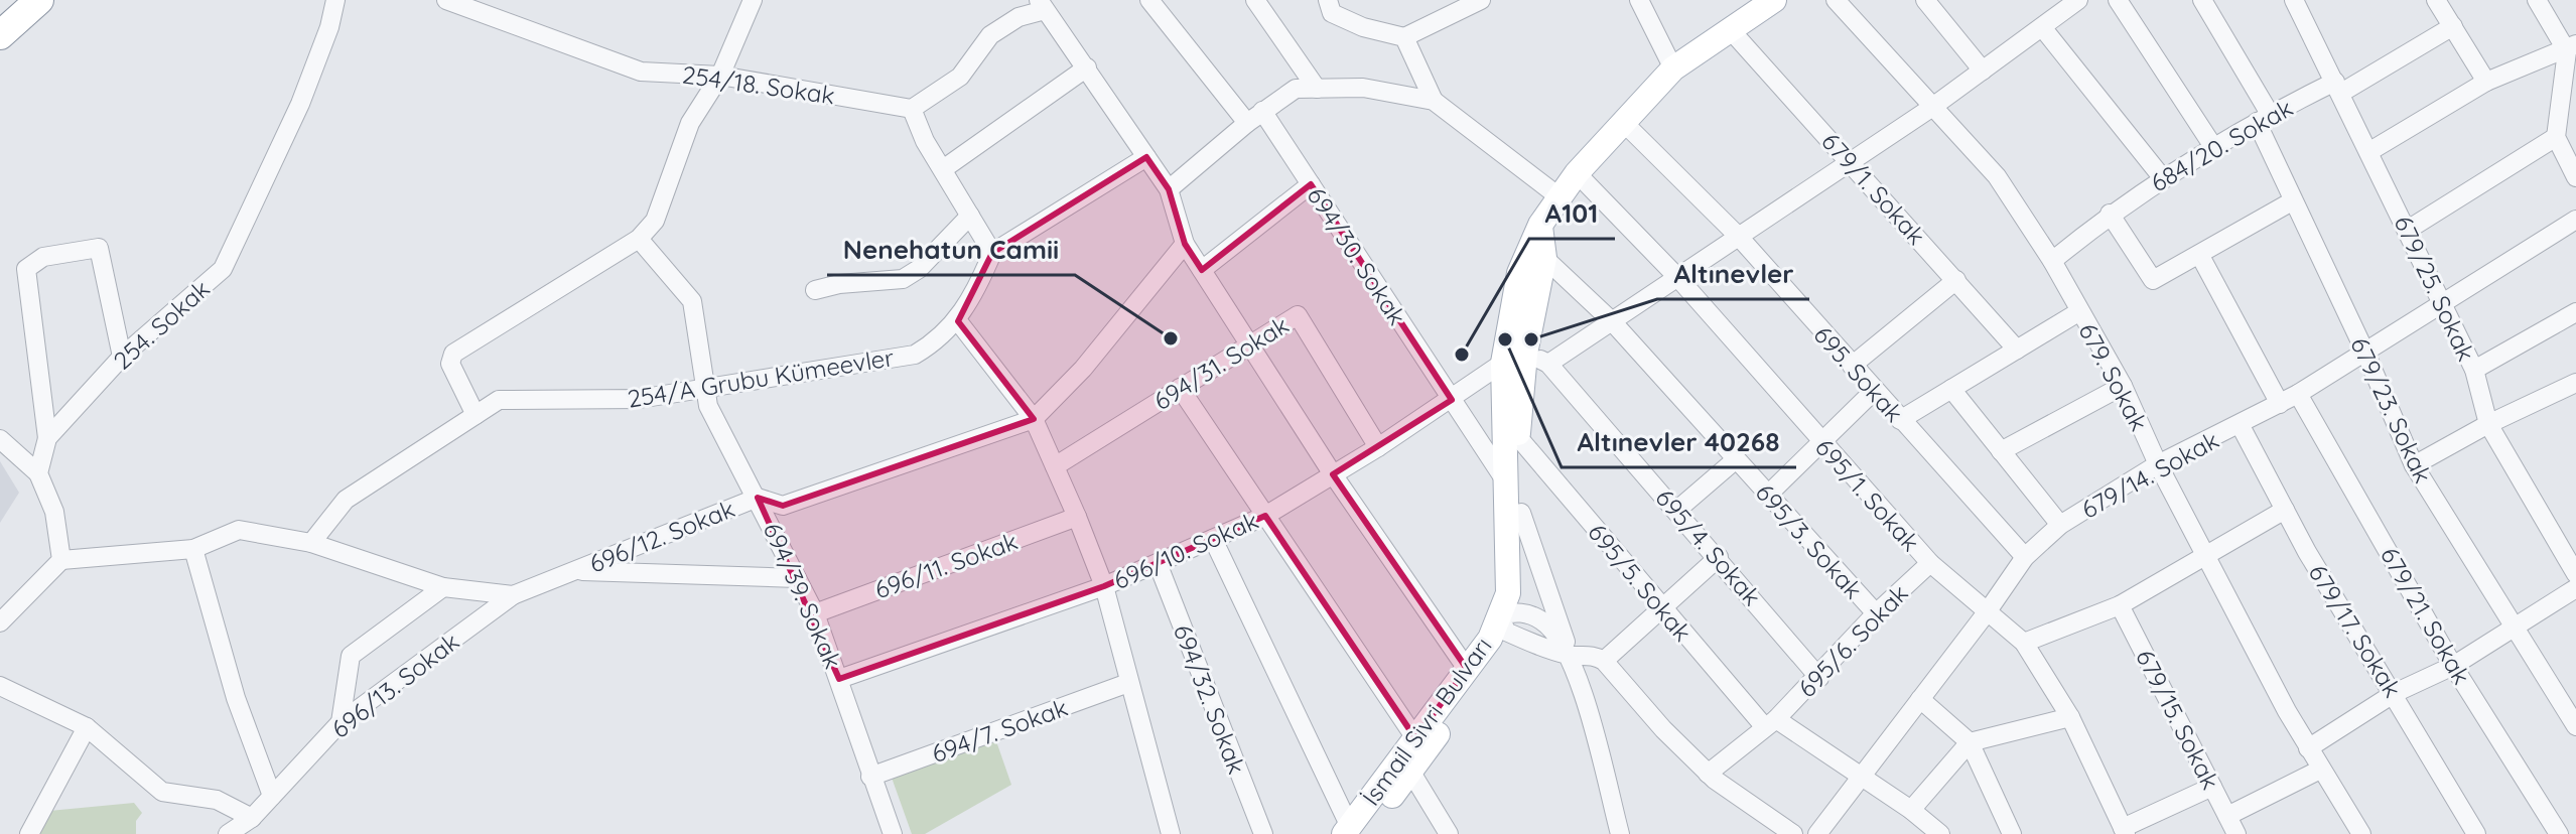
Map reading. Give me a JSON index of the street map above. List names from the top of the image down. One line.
{"streets":{"main road":["İsmail Sivri Bulvarı"],"street":["254/18. Sokak","684/20. Sokak","679/1. Sokak","694/30. Sokak","679/25. Sokak","254. Sokak","694/31. Sokak","695. Sokak","679. Sokak","254/A Grubu Kümeevler","679/23. Sokak","679/14. Sokak","695/1. Sokak","696/12. Sokak","695/3. Sokak","695/4. Sokak","696/10. Sokak","696/11. Sokak","695/5. Sokak","694/39. Sokak","679/21. Sokak","679/17. Sokak","695/6. Sokak","696/13. Sokak","694/32. Sokak","679/15. Sokak","694/7. Sokak"]},"crossings":[["684/20. Sokak","679/25. Sokak"],["684/20. Sokak","679. Sokak"],["684/20. Sokak","679/23. Sokak"],["679/1. Sokak","İsmail Sivri Bulvarı"],["694/30. Sokak","696/10. Sokak"],["694/30. Sokak","İsmail Sivri Bulvarı"],["679/25. Sokak","679/14. Sokak"],["694/31. Sokak","696/10. Sokak"],["695. Sokak","679/14. Sokak"],["695. Sokak","İsmail Sivri Bulvarı"],["679. Sokak","679/14. Sokak"],["254/A Grubu Kümeevler","696/12. Sokak"],["254/A Grubu Kümeevler","694/39. Sokak"],["679/23. Sokak","679/14. Sokak"],["679/14. Sokak","695/1. Sokak"],["679/14. Sokak","695/5. Sokak"],["679/14. Sokak","679/21. Sokak"],["679/14. Sokak","679/17. Sokak"],["695/1. Sokak","695/6. Sokak"],["695/1. Sokak","İsmail Sivri Bulvarı"],["696/12. Sokak","694/39. Sokak"],["696/12. Sokak","696/13. Sokak"],["695/3. Sokak","695/6. Sokak"],["695/3. Sokak","İsmail Sivri Bulvarı"],["695/4. Sokak","696/10. Sokak"],["695/4. Sokak","695/6. Sokak"],["695/4. Sokak","İsmail Sivri Bulvarı"],["696/10. Sokak","694/39. Sokak"],["696/10. Sokak","694/32. Sokak"],["696/10. Sokak","İsmail Sivri Bulvarı"],["696/11. Sokak","694/39. Sokak"],["695/5. Sokak","695/6. Sokak"],["695/5. Sokak","İsmail Sivri Bulvarı"],["694/39. Sokak","694/7. Sokak"]],"places":["Nenehatun Camii","Altınevler 40268","Altınevler","A101"]}
